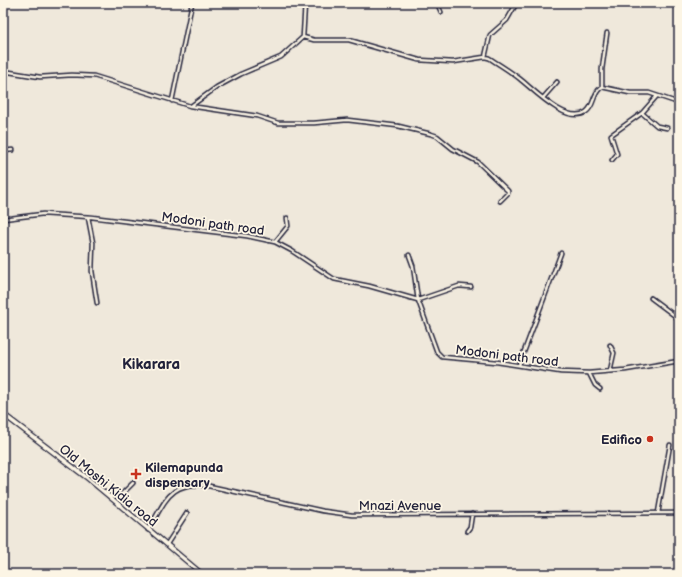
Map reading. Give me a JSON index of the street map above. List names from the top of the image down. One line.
{"streets":{"street":["Modoni path road","Old Moshi Kidia road","Mnazi Avenue"]},"crossings":[["Old Moshi Kidia road","Mnazi Avenue"]],"districts":["Kikarara"],"places":{"other":["Edifico"],"health":["Kilemapunda dispensary"]}}
